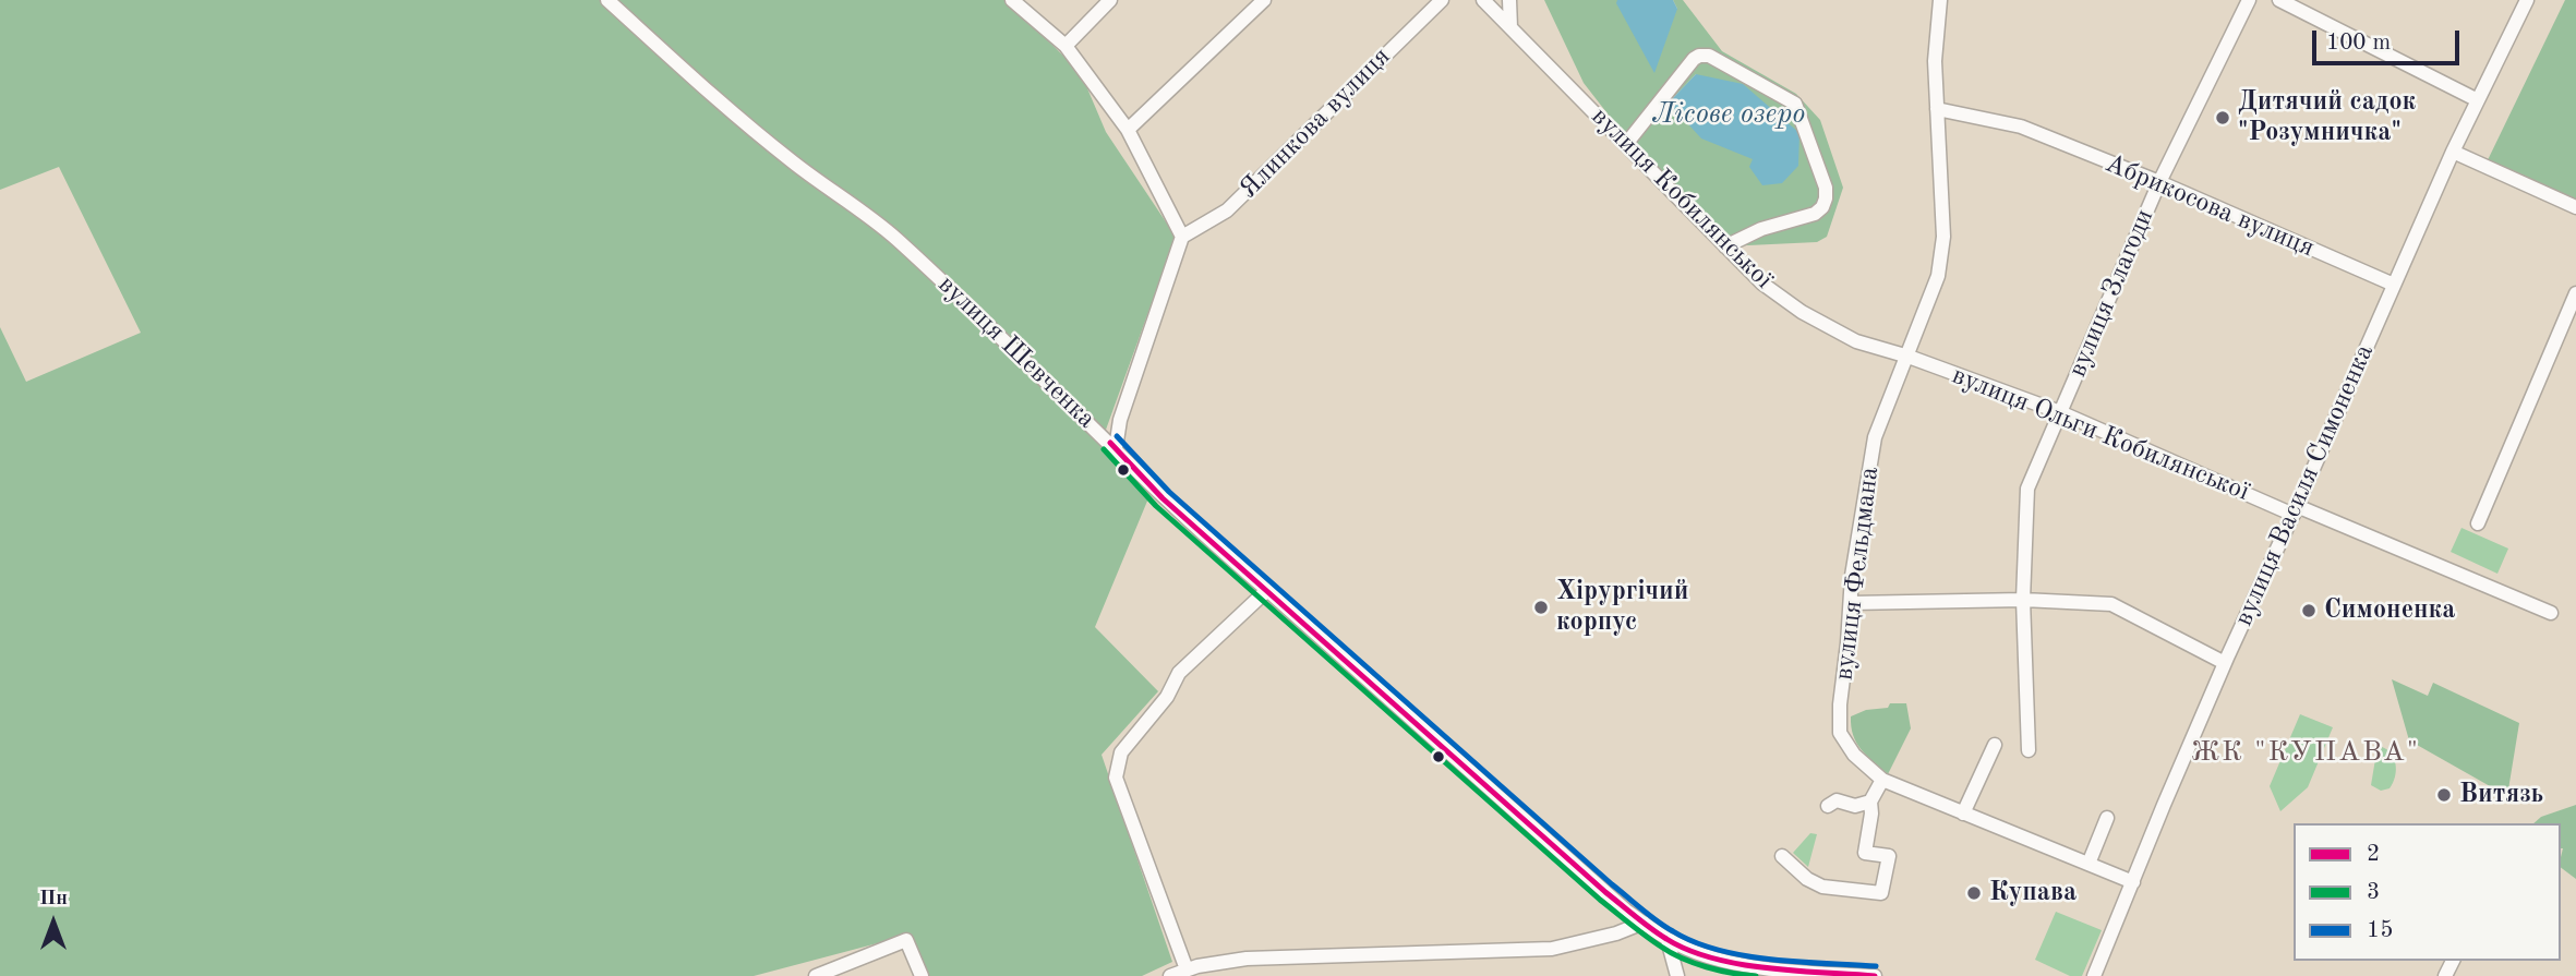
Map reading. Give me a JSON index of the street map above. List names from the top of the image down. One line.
{"streets":{"street":["Ялинкова вулиця","вулиця Кобилянської","Абрикосова вулиця","вулиця Злагоди","вулиця Шевченка","вулиця Ольги Кобилянської","вулиця Василя Симоненка","вулиця Фельдмана"]},"crossings":[["вулиця Кобилянської","вулиця Ольги Кобилянської"],["вулиця Кобилянської","вулиця Фельдмана"],["Абрикосова вулиця","вулиця Злагоди"],["Абрикосова вулиця","вулиця Василя Симоненка"],["Абрикосова вулиця","вулиця Фельдмана"],["вулиця Злагоди","вулиця Ольги Кобилянської"],["вулиця Ольги Кобилянської","вулиця Василя Симоненка"],["вулиця Ольги Кобилянської","вулиця Фельдмана"],["вулиця Василя Симоненка","вулиця Фельдмана"]],"districts":["ЖК \"КУПАВА\""],"water":["Лісове озеро"],"places":["Дитячий садок \"Розумничка\"","Хірургічий корпус","Симоненка","Витязь","Купава"],"lines":["transit line 15","transit line 2","transit line 3"],"legend":["2","3","15"],"scale_bar":"100 m","north":"top"}
